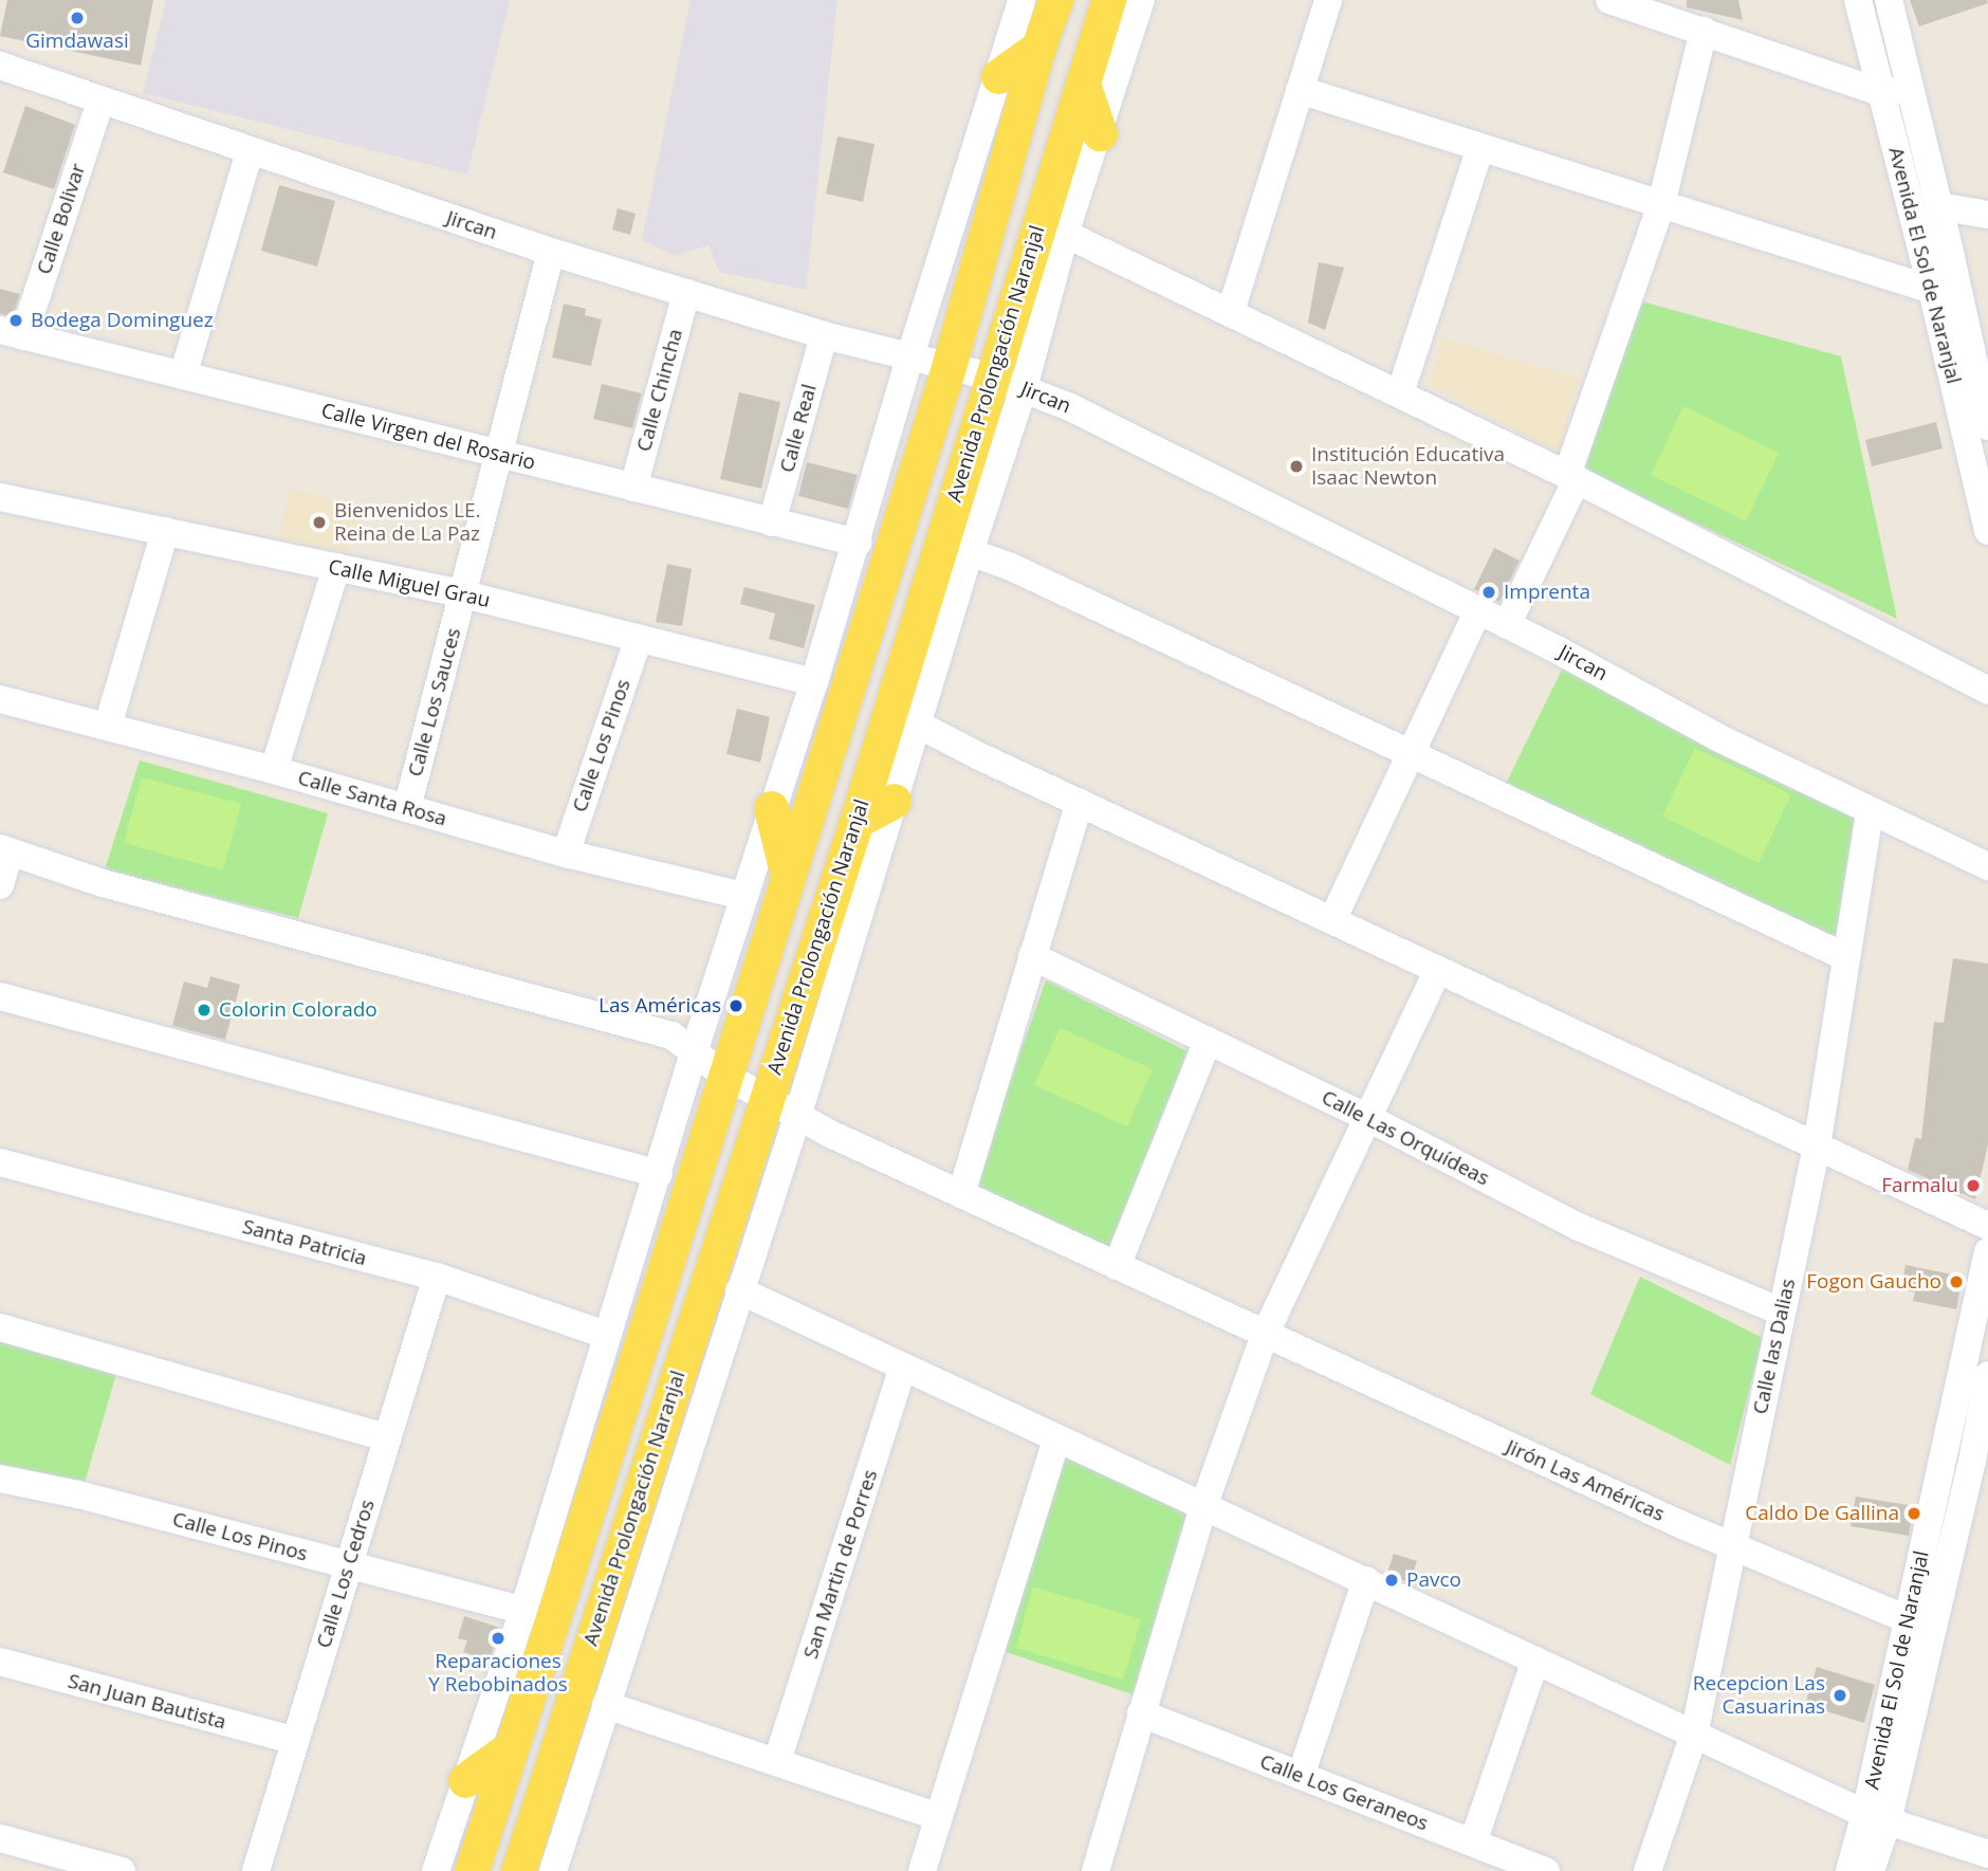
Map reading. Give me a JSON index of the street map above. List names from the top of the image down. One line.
{"streets":{"main road":["Avenida Prolongación Naranjal"],"street":["Calle Bolivar","Jircan","Avenida El Sol de Naranjal","Calle Chincha","Calle Real","Calle Virgen del Rosario","Calle Miguel Grau","Calle Los Sauces","Calle Los Pinos","Calle Santa Rosa","Calle Las Orquídeas","Santa Patricia","Calle las Dalias","Jirón Las Américas","San Martin de Porres","Calle Los Cedros","San Juan Bautista","Calle Los Geraneos"]},"crossings":[["Calle Bolivar","Jircan"],["Calle Bolivar","Calle Virgen del Rosario"],["Jircan","Avenida Prolongación Naranjal"],["Jircan","Calle Chincha"],["Jircan","Calle Real"],["Jircan","Calle Los Sauces"],["Jircan","Calle las Dalias"],["Avenida El Sol de Naranjal","Jirón Las Américas"],["Avenida Prolongación Naranjal","Jirón Las Américas"],["Calle Chincha","Calle Virgen del Rosario"],["Calle Real","Calle Virgen del Rosario"],["Calle Virgen del Rosario","Calle Los Sauces"],["Calle Miguel Grau","Calle Los Sauces"],["Calle Miguel Grau","Calle Los Pinos"],["Calle Los Sauces","Calle Santa Rosa"],["Calle Los Pinos","Calle Santa Rosa"],["Calle Los Pinos","Calle Los Cedros"],["Calle Las Orquídeas","Calle las Dalias"],["Santa Patricia","Calle Los Cedros"],["Calle las Dalias","Jirón Las Américas"],["Calle Los Cedros","San Juan Bautista"]],"places":["Gimdawasi","Bodega Dominguez","Institución Educativa Isaac Newton","Bienvenidos LE. Reina de La Paz","Imprenta","Las Américas","Colorin Colorado","Farmalu","Fogon Gaucho","Caldo De Gallina","Pavco","Reparaciones Y Rebobinados","Recepcion Las Casuarinas"]}
